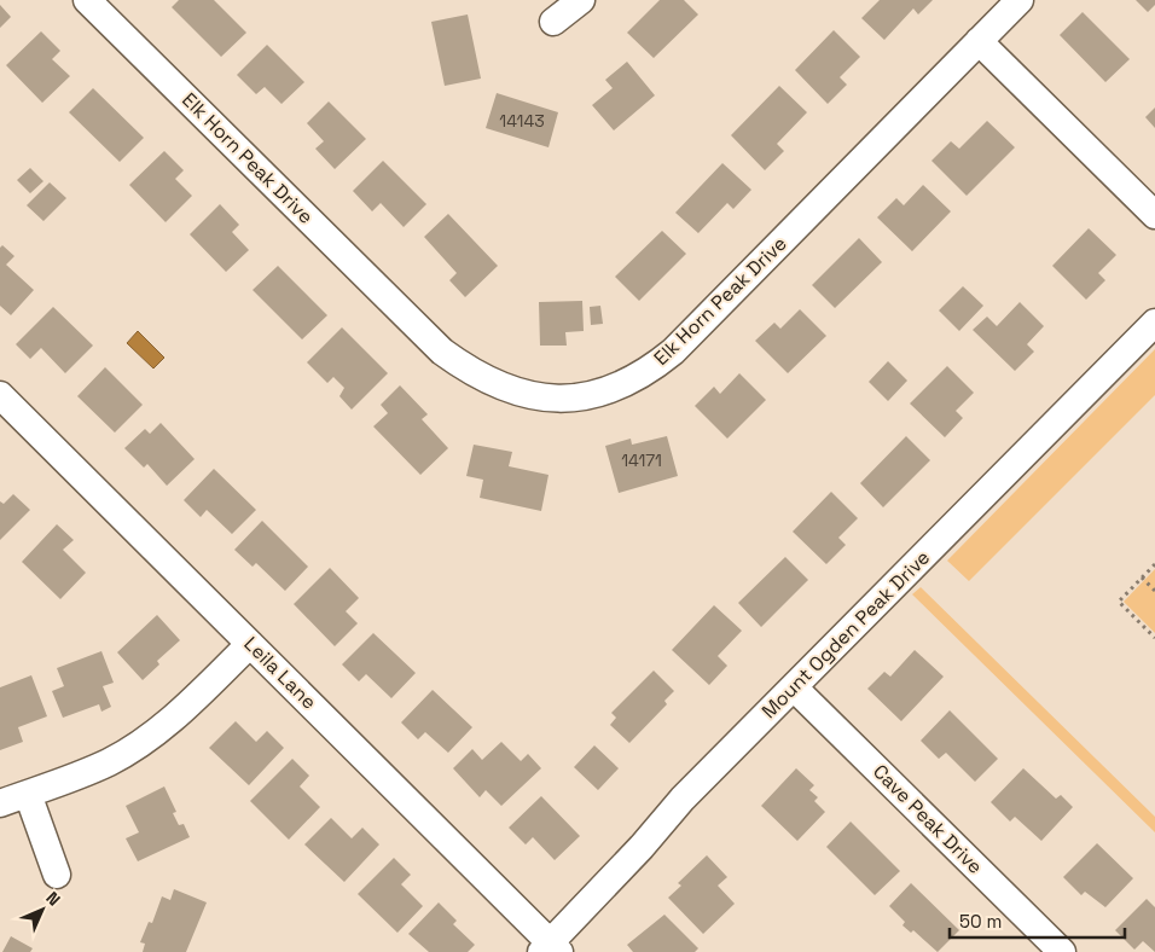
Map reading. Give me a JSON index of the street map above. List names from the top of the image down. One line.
{"streets":{"street":["Elk Horn Peak Drive","Mount Ogden Peak Drive","Leila Lane","Cave Peak Drive"]},"crossings":[["Mount Ogden Peak Drive","Leila Lane"],["Mount Ogden Peak Drive","Cave Peak Drive"]],"house_numbers":["14143","14171"],"scale_bar":"50 m","north":"top right"}
